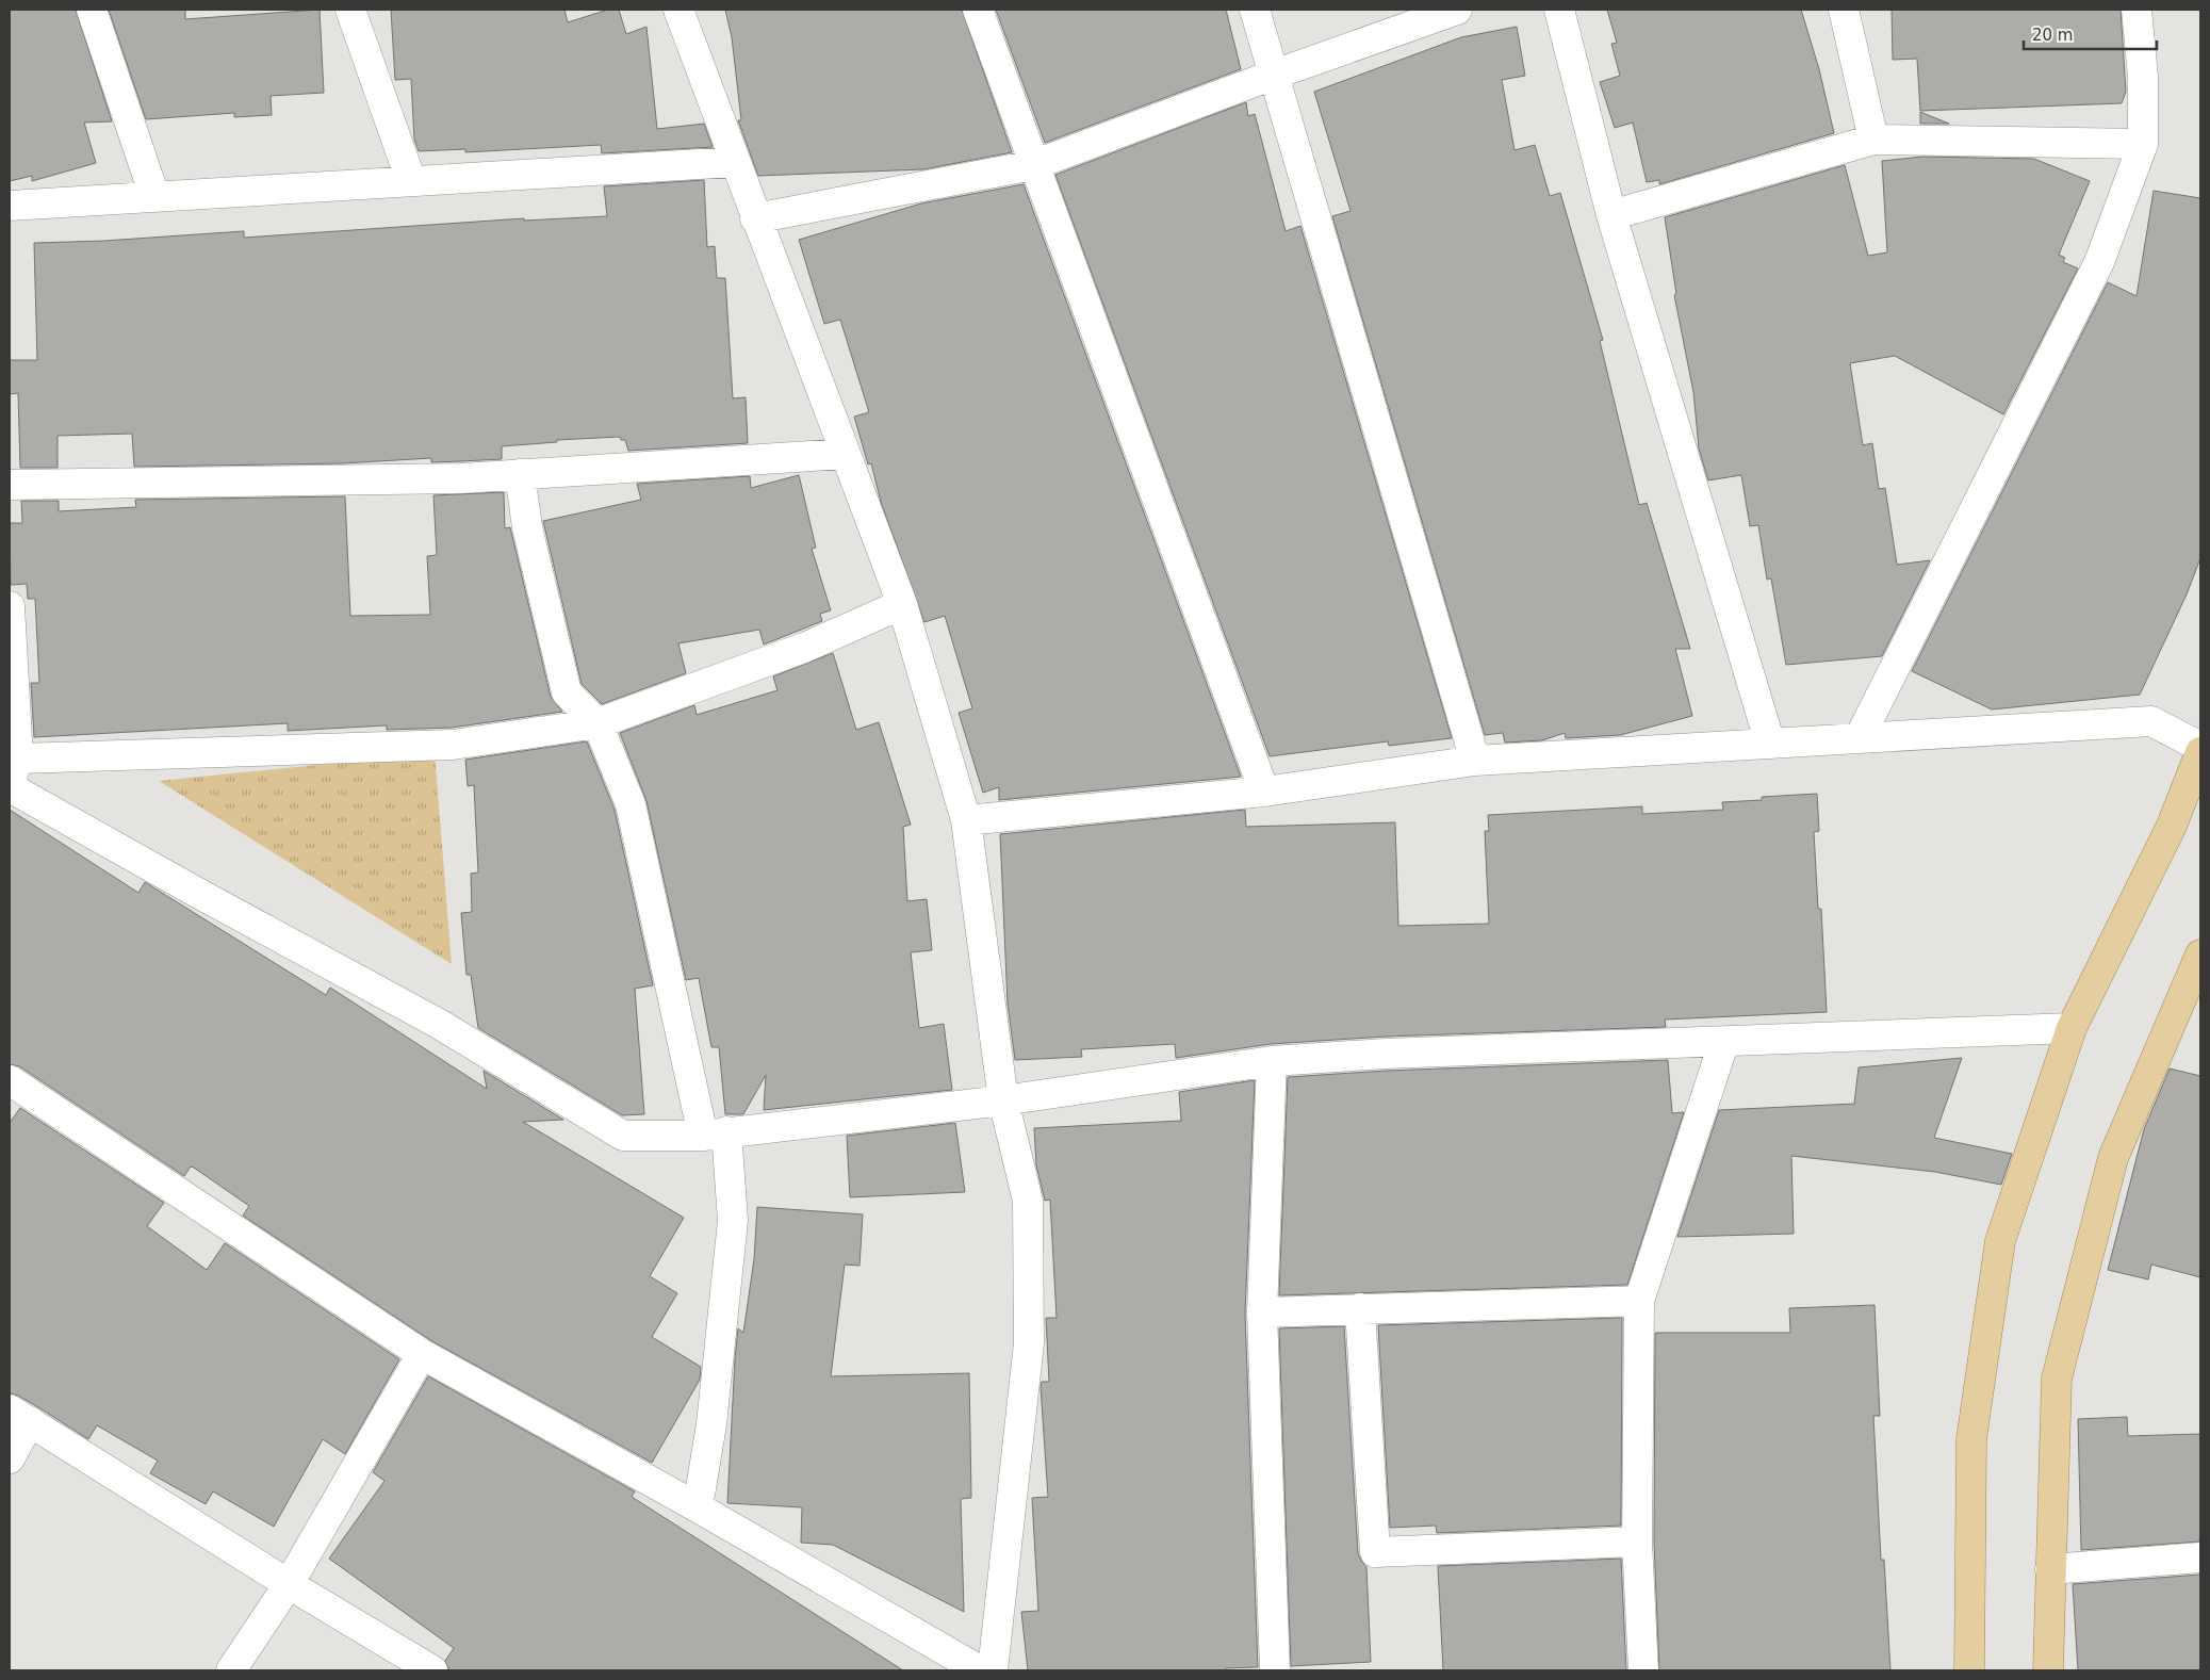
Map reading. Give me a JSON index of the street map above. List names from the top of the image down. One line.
{"scale_bar":"20 m"}
